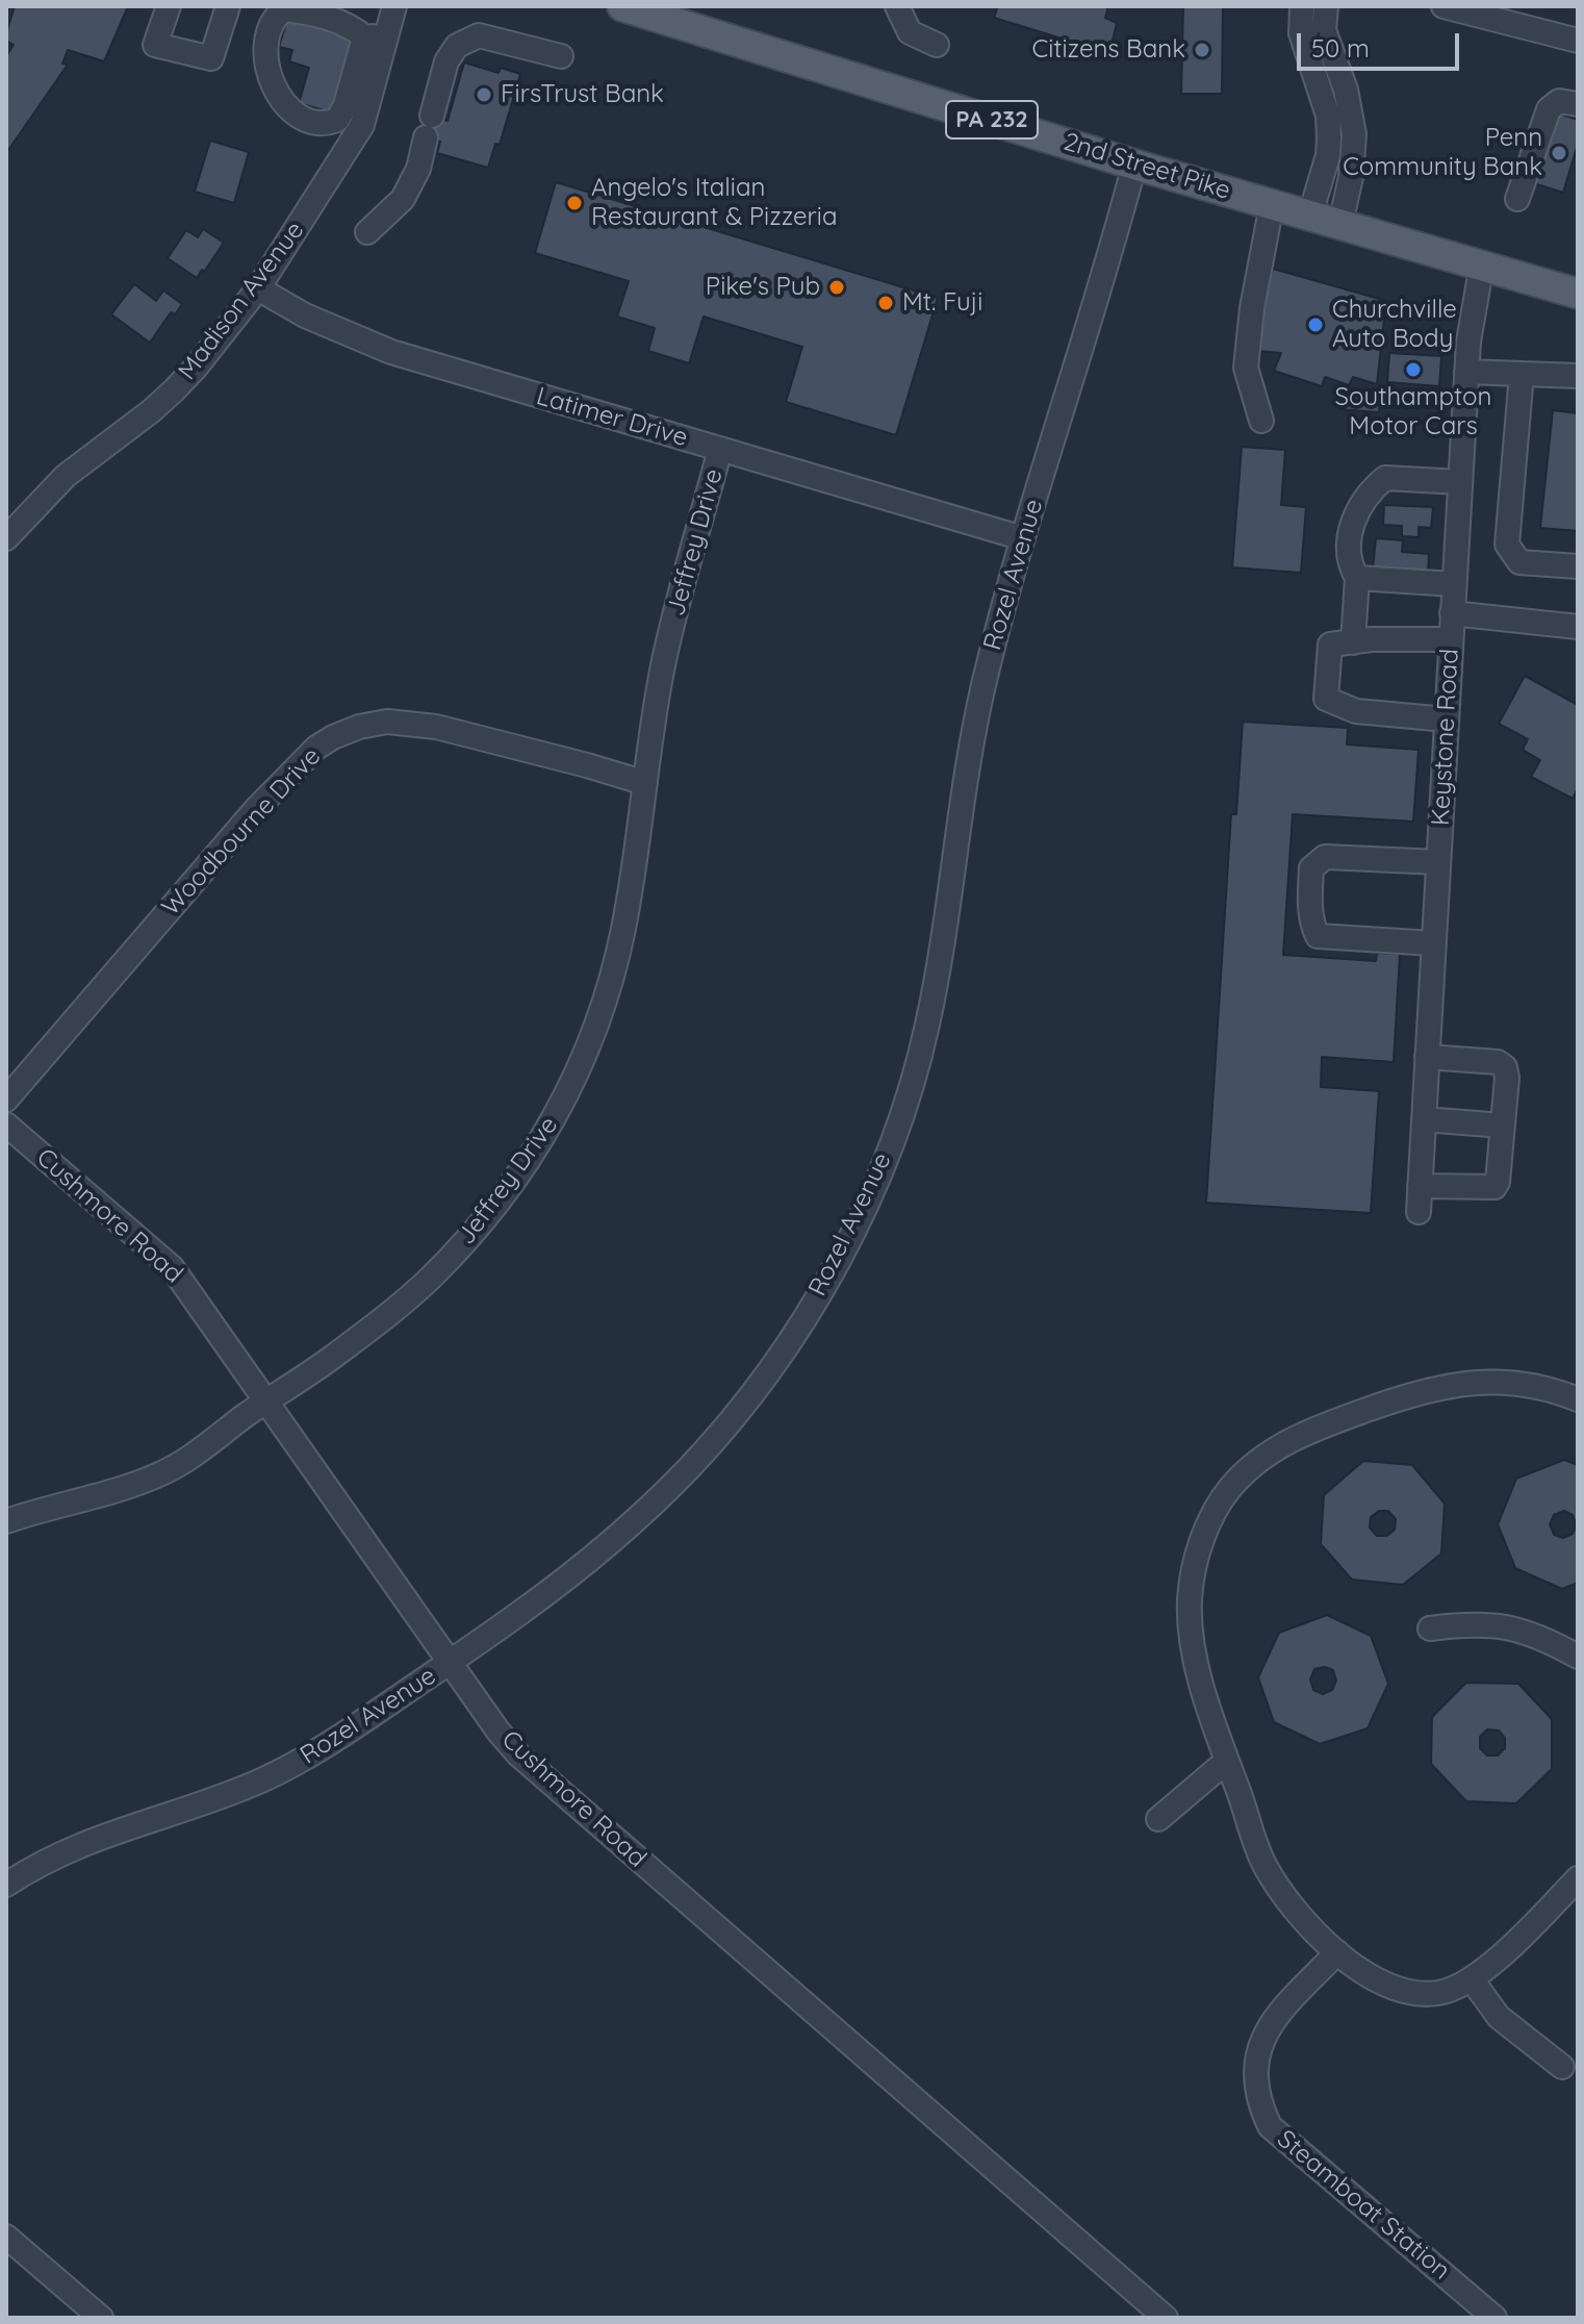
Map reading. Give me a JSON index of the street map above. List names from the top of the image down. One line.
{"streets":{"main road":["PA 232","2nd Street Pike"],"street":["Madison Avenue","Latimer Drive","Jeffrey Drive","Rozel Avenue","Keystone Road","Woodbourne Drive","Cushmore Road","Steamboat Station"]},"crossings":[["2nd Street Pike","Rozel Avenue"],["2nd Street Pike","Keystone Road"],["Madison Avenue","Latimer Drive"],["Latimer Drive","Jeffrey Drive"],["Latimer Drive","Rozel Avenue"],["Jeffrey Drive","Woodbourne Drive"],["Jeffrey Drive","Cushmore Road"],["Rozel Avenue","Cushmore Road"]],"places":["Citizens Bank","FirsTrust Bank","Penn Community Bank","Angelo's Italian Restaurant & Pizzeria","Pike's Pub","Mt. Fuji","Churchville Auto Body","Southampton Motor Cars"],"scale_bar":"50 m"}
